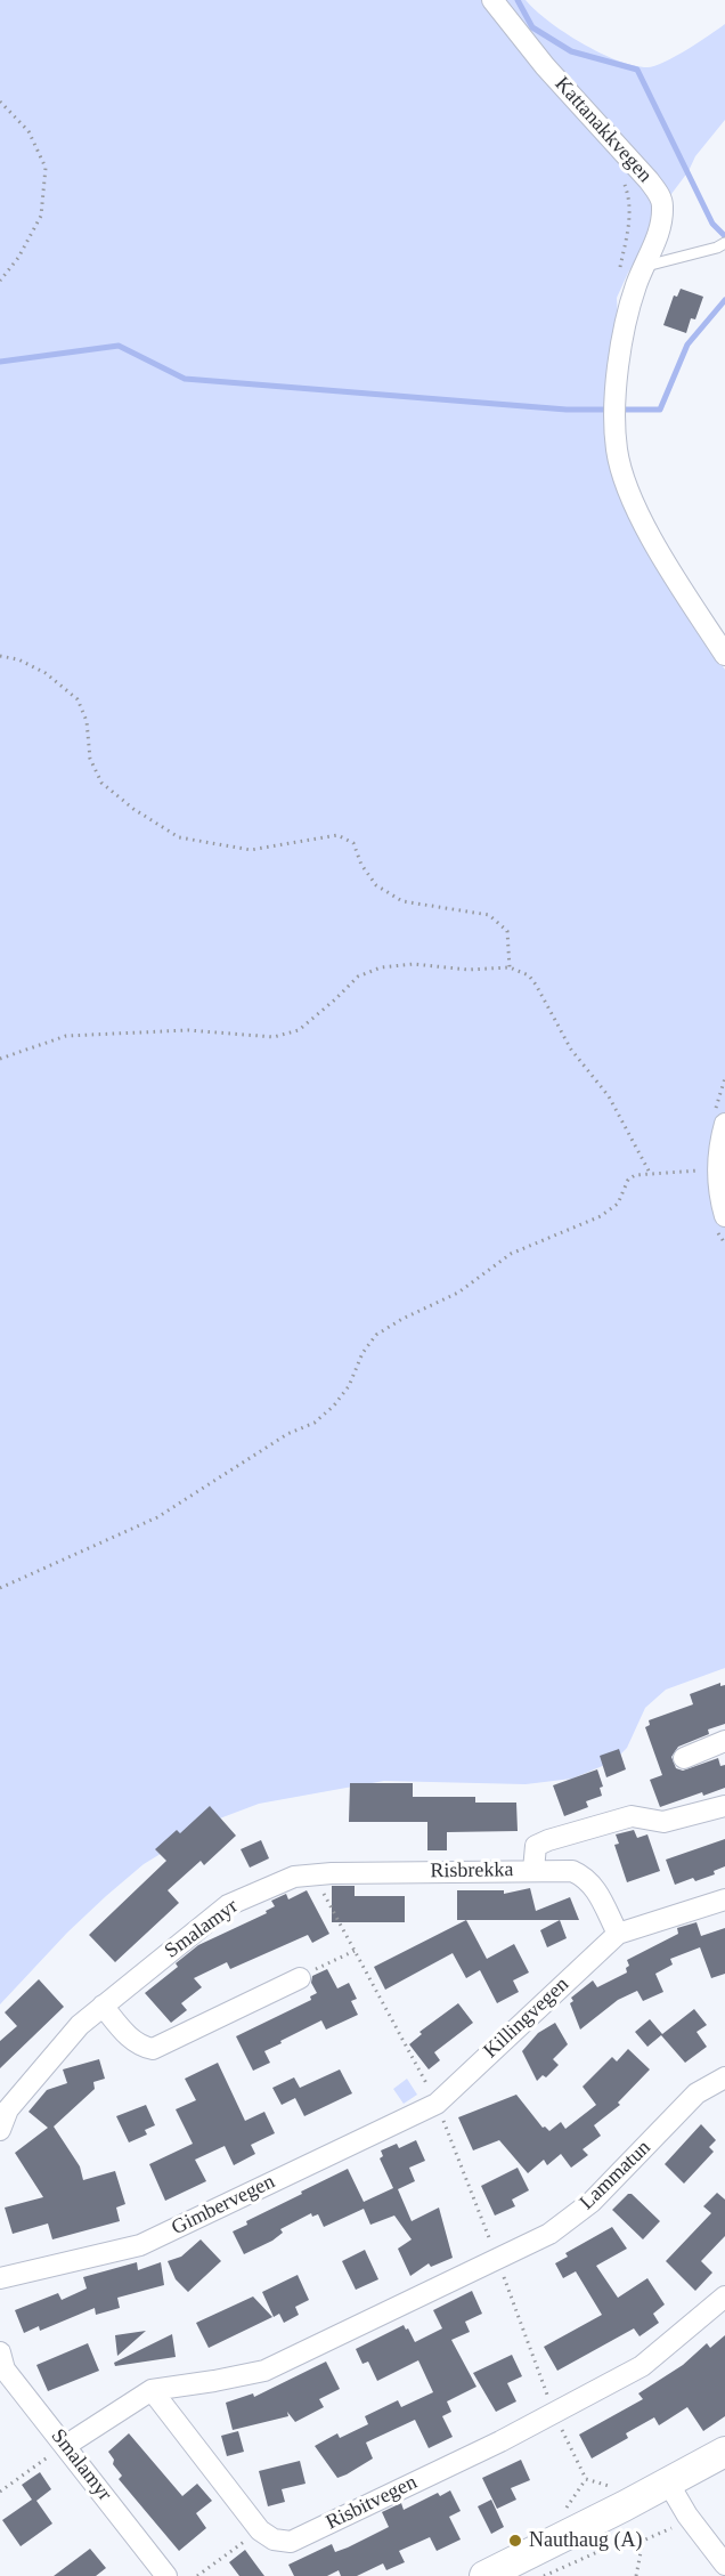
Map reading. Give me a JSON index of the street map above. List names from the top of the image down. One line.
{"streets":{"street":["Kattanakkvegen","Risbrekka","Smalamyr","Killingvegen","Lammatun","Gimbervegen","Risbitvegen"]},"crossings":[["Risbrekka","Smalamyr"],["Killingvegen","Gimbervegen"]],"places":["Nauthaug (A)"]}
